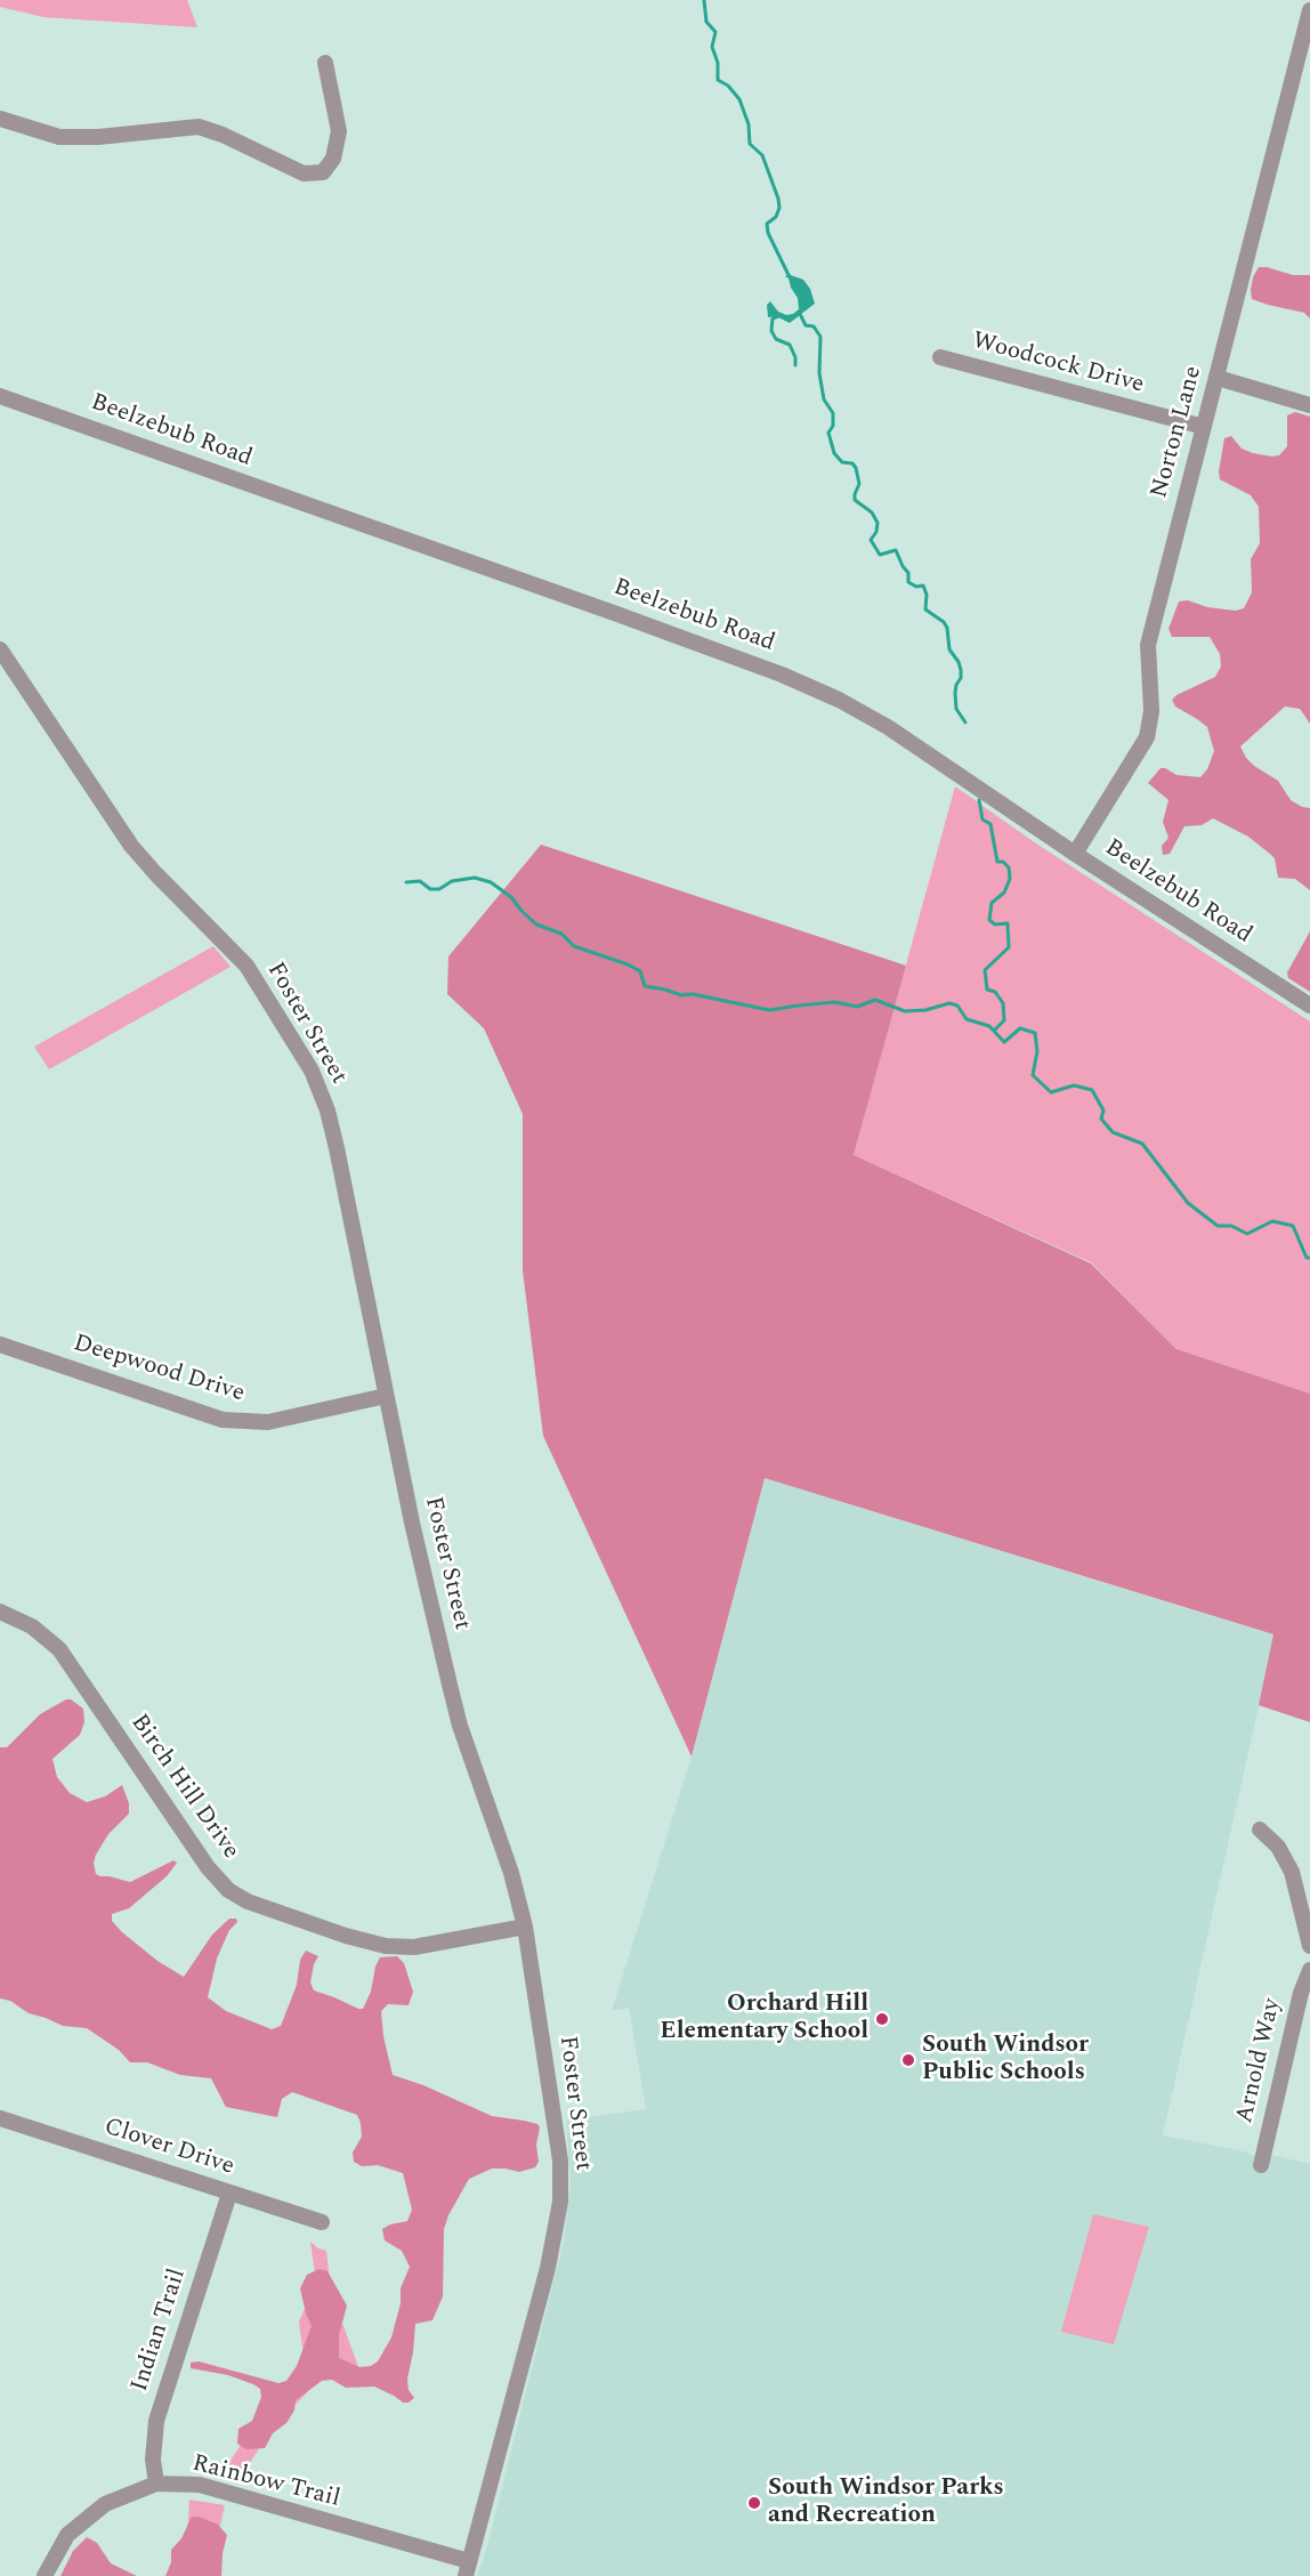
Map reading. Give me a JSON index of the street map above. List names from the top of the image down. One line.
{"streets":{"street":["Woodcock Drive","Beelzebub Road","Norton Lane","Foster Street","Deepwood Drive","Birch Hill Drive","Arnold Way","Clover Drive","Indian Trail","Rainbow Trail"]},"crossings":[["Woodcock Drive","Norton Lane"],["Beelzebub Road","Norton Lane"],["Foster Street","Deepwood Drive"],["Foster Street","Birch Hill Drive"],["Foster Street","Rainbow Trail"],["Clover Drive","Indian Trail"],["Indian Trail","Rainbow Trail"]],"places":["Orchard Hill Elementary School","South Windsor Public Schools","South Windsor Parks and Recreation"]}
